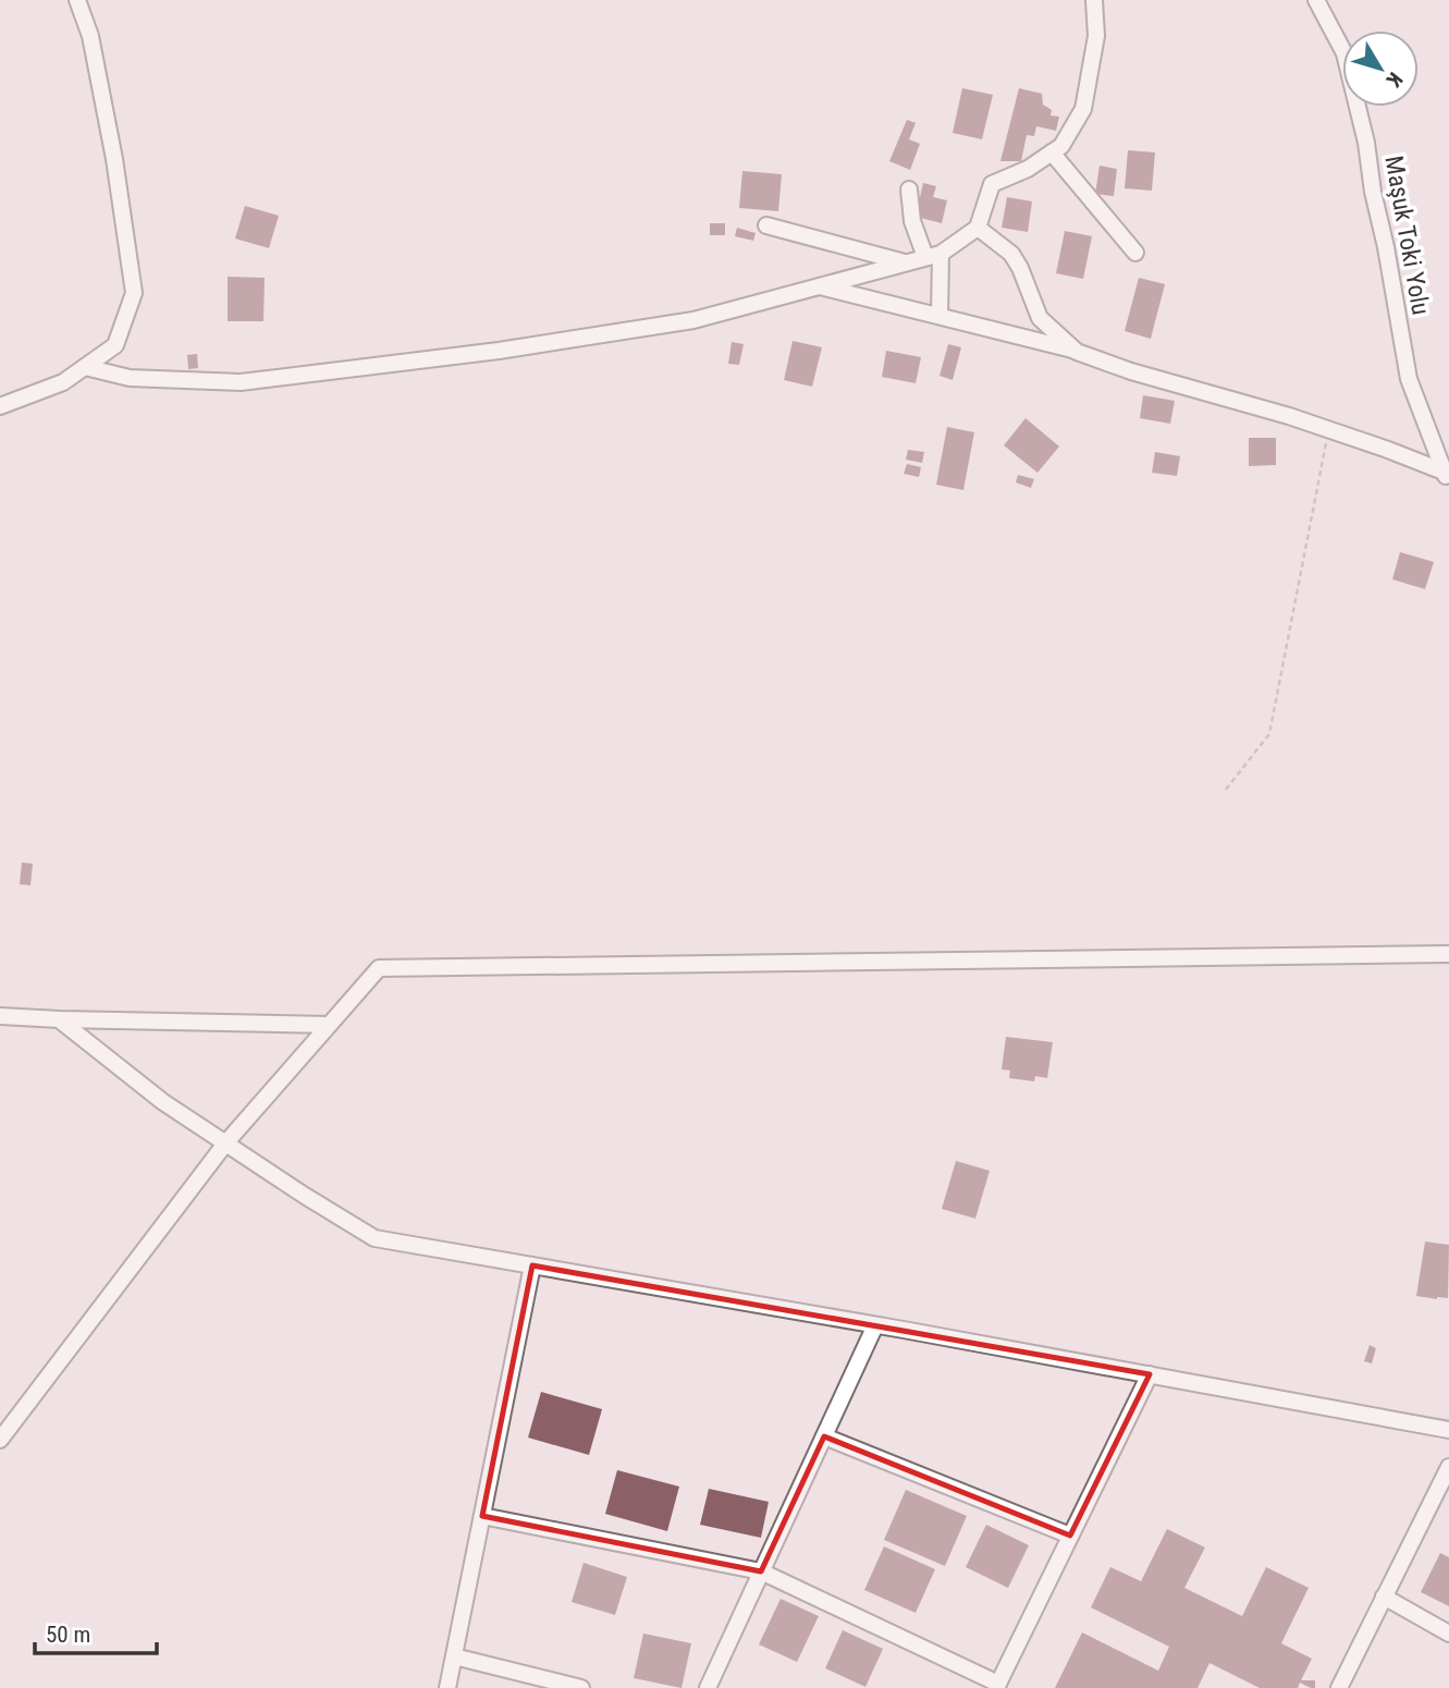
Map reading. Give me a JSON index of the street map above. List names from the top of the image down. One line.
{"streets":{"street":["Maşuk Toki Yolu"]},"scale_bar":"50 m","north":"bottom right"}
